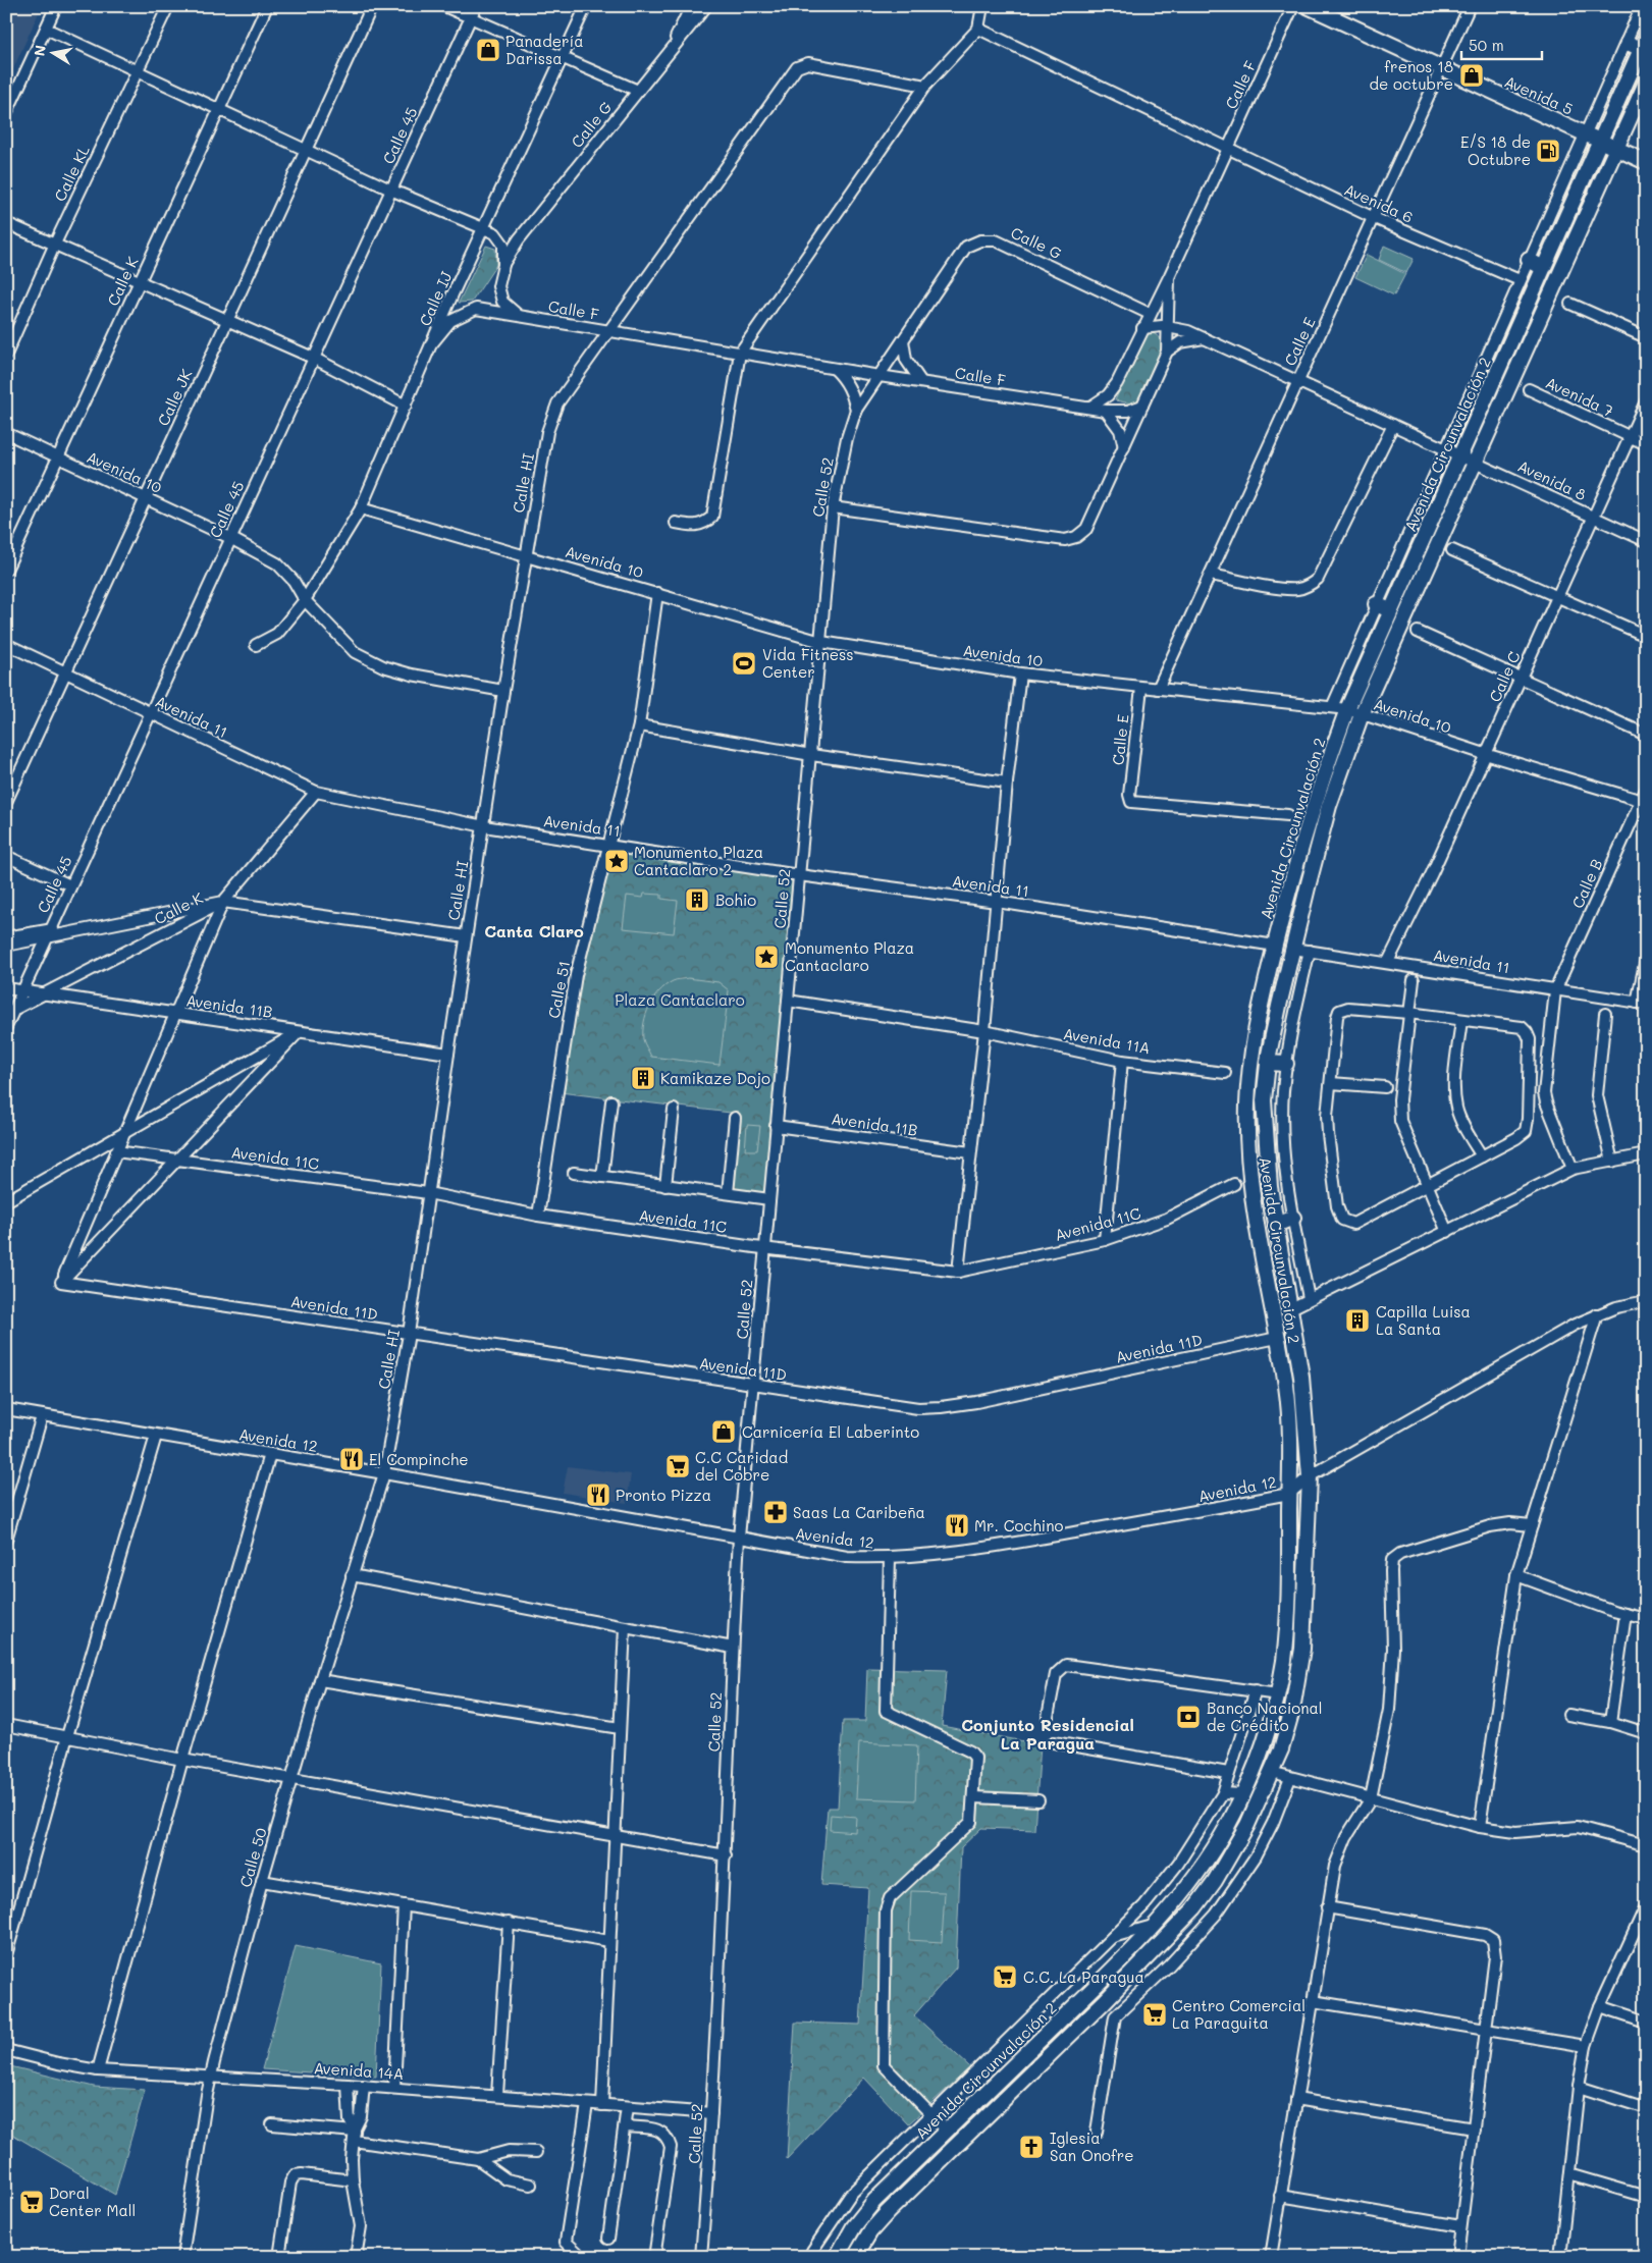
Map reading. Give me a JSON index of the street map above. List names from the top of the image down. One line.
{"streets":{"main road":["Avenida 5","Avenida Circunvalación 2"],"street":["Calle F","Calle G","Calle 45","Calle KL","Avenida 6","Calle K","Calle IJ","Calle E","Avenida 7","Calle JK","Avenida 10","Avenida 8","Calle HI","Calle 52","Calle C","Avenida 11","Calle B","Calle 51","Avenida 11B","Avenida 11A","Avenida 11C","Avenida 11D","Avenida 12","Calle 50","Avenida 14A"]},"crossings":[["Calle F","Calle G"],["Calle F","Avenida 6"],["Calle F","Calle IJ"],["Calle F","Calle HI"],["Calle F","Calle 52"],["Avenida 5","Calle E"],["Avenida 5","Avenida Circunvalación 2"],["Calle G","Calle 52"],["Calle 45","Avenida 10"],["Calle 45","Avenida 11"],["Calle 45","Avenida 11B"],["Avenida 6","Calle E"],["Calle K","Avenida 10"],["Calle IJ","Avenida 10"],["Calle E","Avenida 10"],["Avenida 7","Calle C"],["Calle JK","Avenida 10"],["Calle JK","Avenida 11"],["Avenida Circunvalación 2","Avenida 10"],["Avenida Circunvalación 2","Avenida 8"],["Avenida Circunvalación 2","Avenida 11"],["Avenida Circunvalación 2","Avenida 11D"],["Avenida Circunvalación 2","Avenida 12"],["Avenida 10","Calle HI"],["Avenida 10","Calle 52"],["Avenida 10","Calle C"],["Avenida 10","Calle B"],["Avenida 10","Calle 51"],["Avenida 8","Calle C"],["Calle HI","Avenida 11"],["Calle HI","Avenida 11B"],["Calle HI","Avenida 11C"],["Calle HI","Avenida 11D"],["Calle HI","Avenida 12"],["Calle HI","Calle 50"],["Calle 52","Avenida 11"],["Calle 52","Avenida 11B"],["Calle 52","Avenida 11A"],["Calle 52","Avenida 11C"],["Calle 52","Avenida 11D"],["Calle 52","Avenida 12"],["Calle 52","Avenida 14A"],["Calle C","Avenida 11"],["Avenida 11","Calle B"],["Avenida 11","Calle 51"],["Calle 51","Avenida 11C"],["Avenida 12","Calle 50"],["Calle 50","Avenida 14A"]],"districts":["Canta Claro","Conjunto Residencial La Paragua"],"parks":["Plaza Cantaclaro"],"places":{"shop":["Panadería Darissa","frenos 18 de octubre","Carnicería El Laberinto"],"fuel station":["E/S 18 de Octubre"],"sports":["Vida Fitness Center"],"place":["Monumento Plaza Cantaclaro 2","Monumento Plaza Cantaclaro"],"building":["Bohio","Kamikaze Dojo","Capilla Luisa La Santa"],"restaurant":["El Compinche","Pronto Pizza","Mr. Cochino"],"supermarket":["C.C Caridad del Cobre","C.C. La Paragua","Centro Comercial La Paraguita","Doral Center Mall"],"pharmacy":["Saas La Caribeña"],"bank":["Banco Nacional de Crédito"],"church":["Iglesia San Onofre"]},"scale_bar":"50 m","north":"left"}
